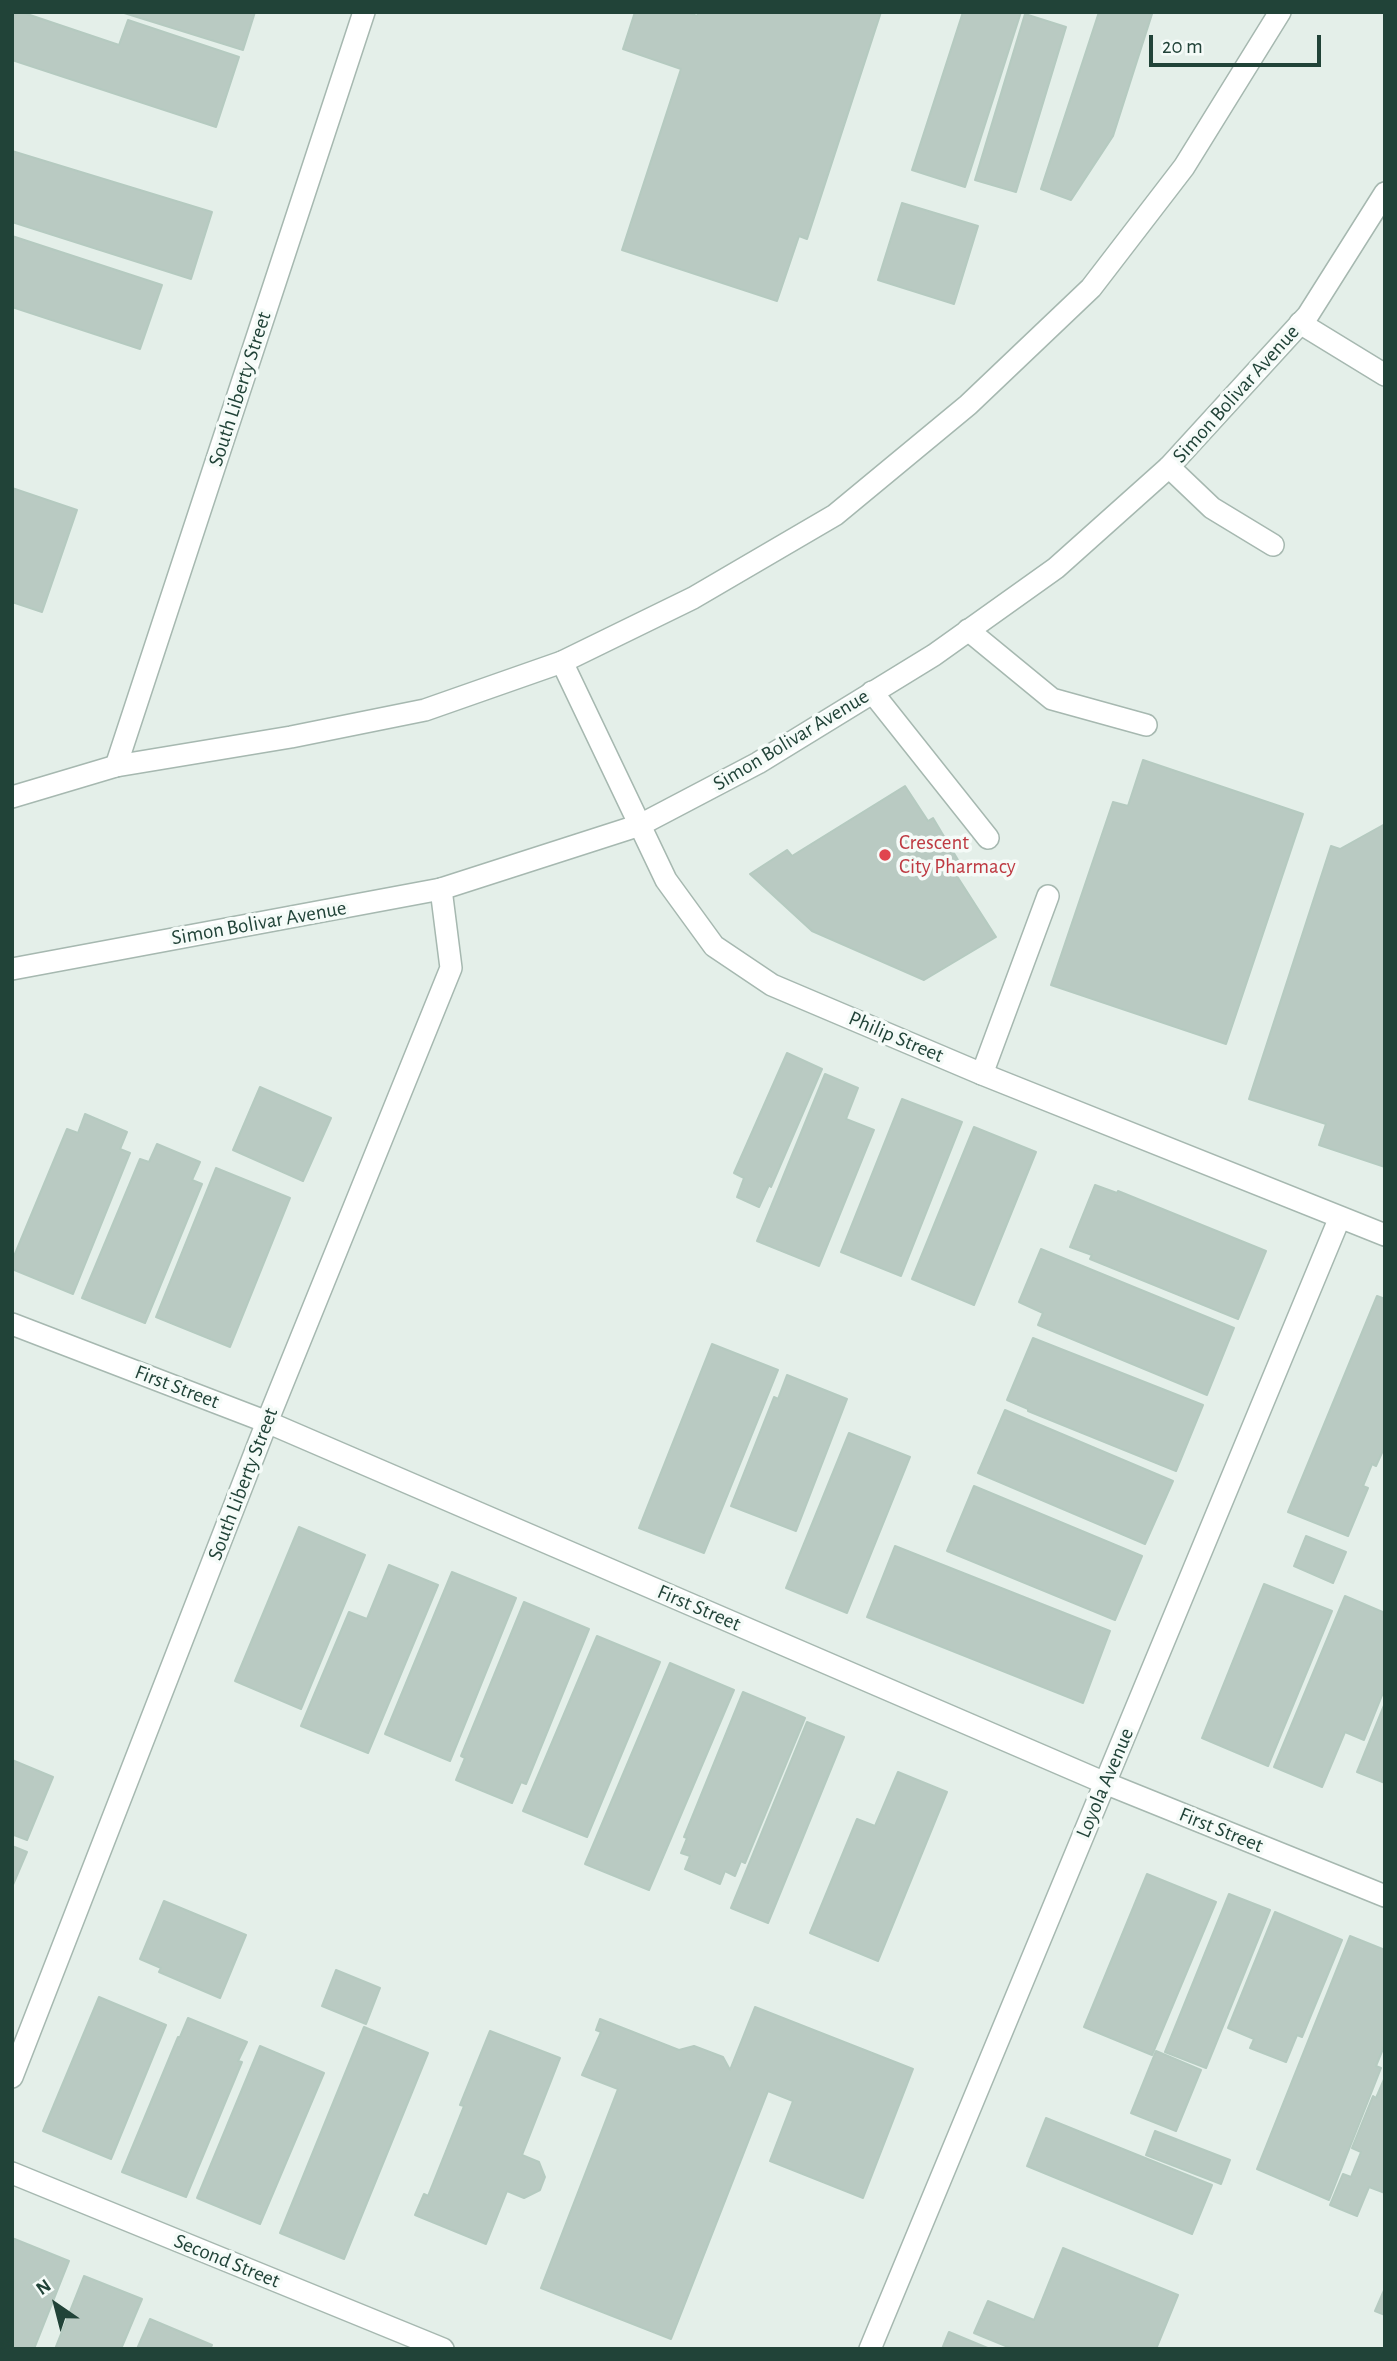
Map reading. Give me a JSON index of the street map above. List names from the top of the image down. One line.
{"streets":{"street":["South Liberty Street","Simon Bolivar Avenue","Philip Street","First Street","Loyola Avenue","Second Street"]},"crossings":[["South Liberty Street","Simon Bolivar Avenue"],["South Liberty Street","First Street"],["Simon Bolivar Avenue","Philip Street"],["Philip Street","Loyola Avenue"],["First Street","Loyola Avenue"]],"places":["Crescent City Pharmacy"],"scale_bar":"20 m","north":"top left"}
